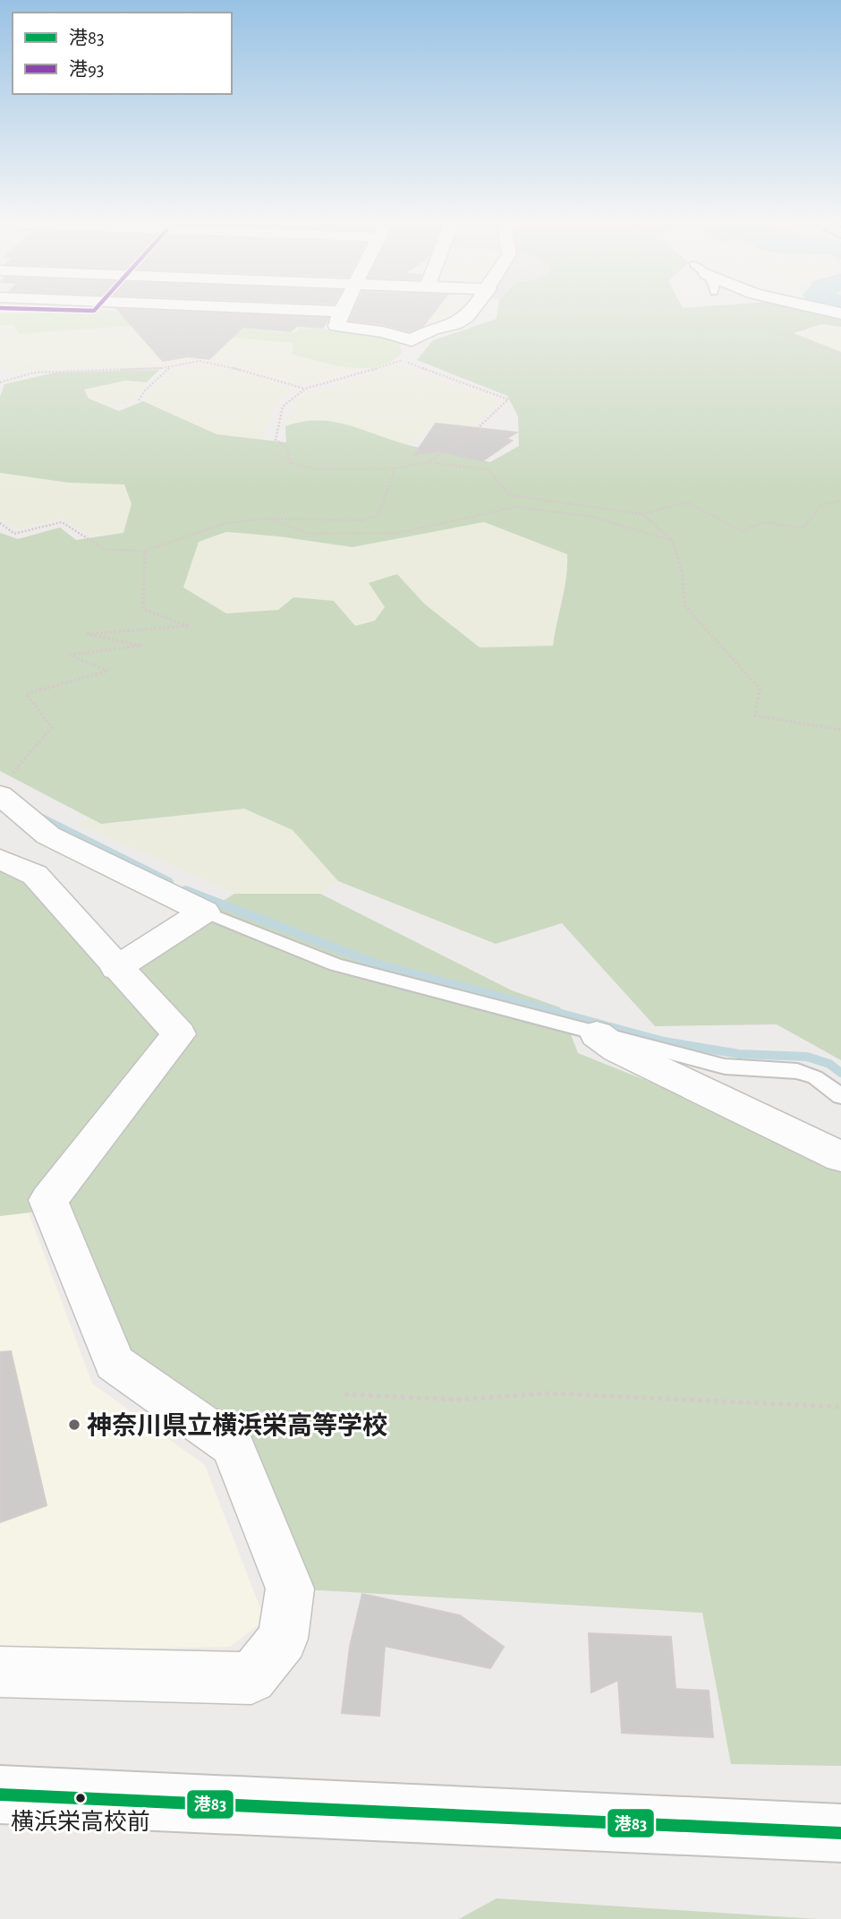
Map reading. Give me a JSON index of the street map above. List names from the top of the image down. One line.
{"places":["神奈川県立横浜栄高等学校","横浜栄高校前"],"lines":["transit line 港83"],"legend":["港83","港93"]}
